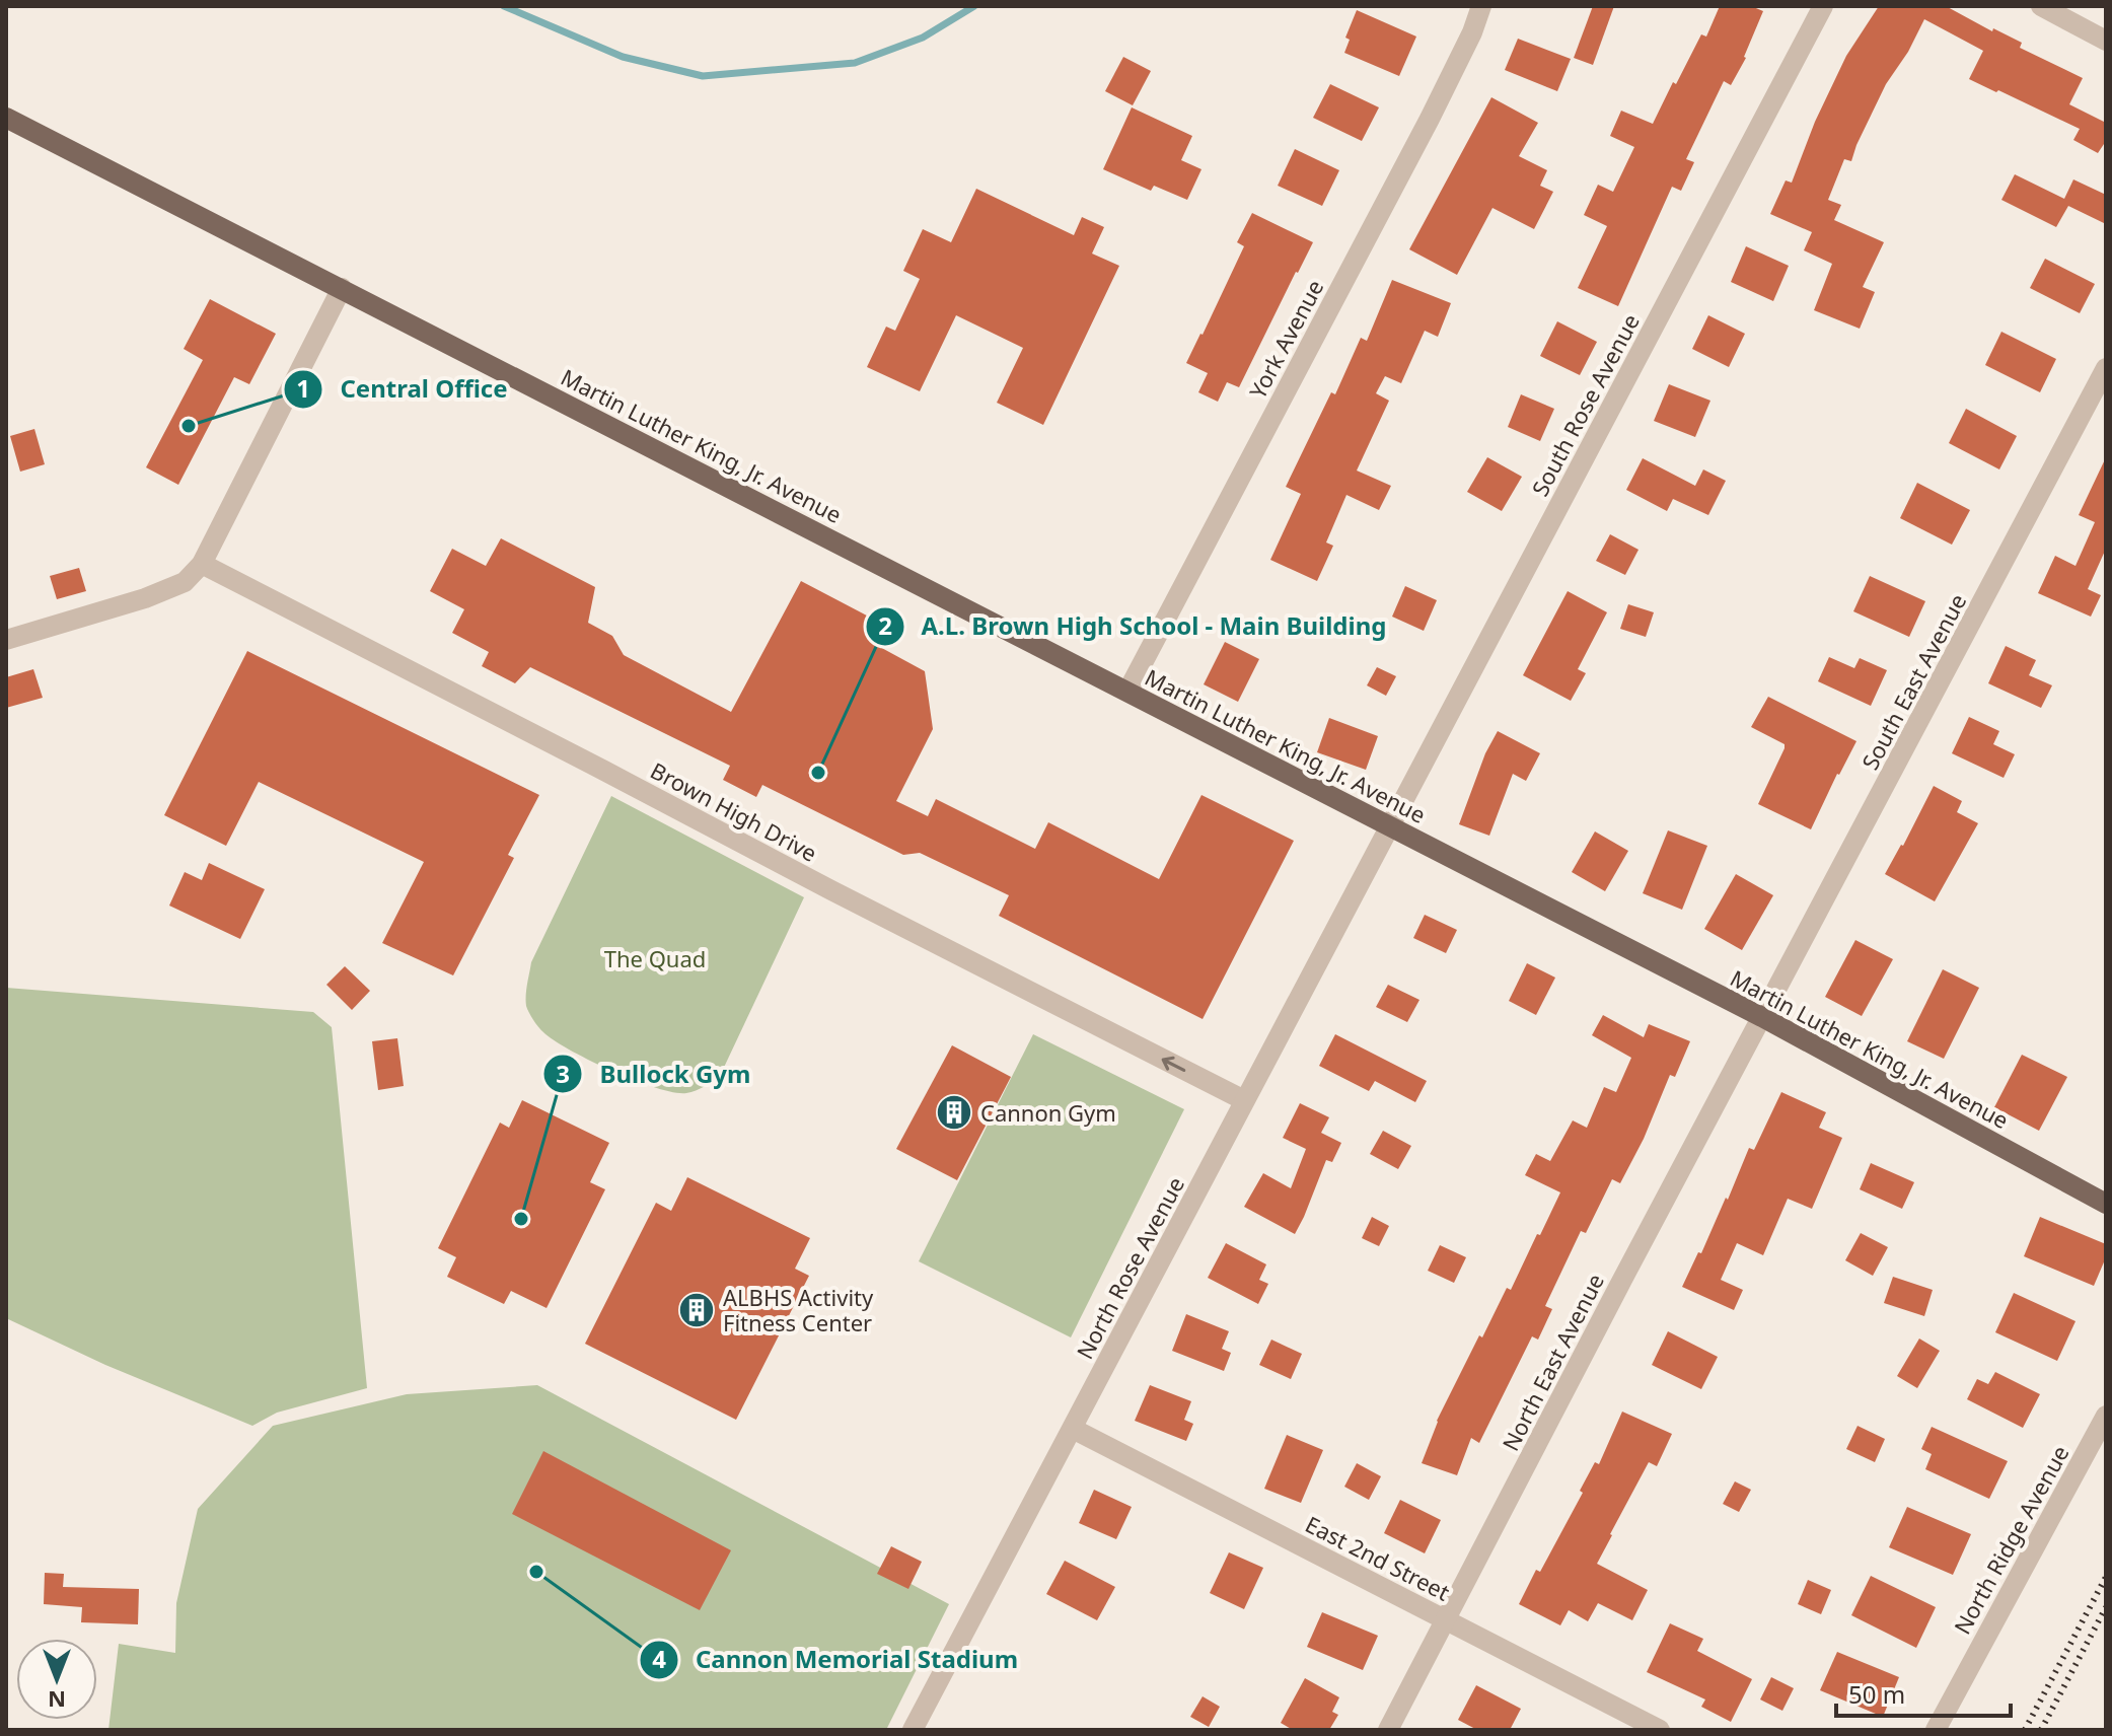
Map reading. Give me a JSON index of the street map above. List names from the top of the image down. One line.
{"streets":{"main road":["Martin Luther King, Jr. Avenue"],"street":["York Avenue","South Rose Avenue","South East Avenue","Brown High Drive","North Rose Avenue","North East Avenue","North Ridge Avenue","East 2nd Street"]},"crossings":[["York Avenue","Martin Luther King, Jr. Avenue"],["South Rose Avenue","Martin Luther King, Jr. Avenue"],["South Rose Avenue","North Rose Avenue"],["Martin Luther King, Jr. Avenue","South East Avenue"],["Martin Luther King, Jr. Avenue","North Rose Avenue"],["Martin Luther King, Jr. Avenue","North East Avenue"],["South East Avenue","North East Avenue"],["Brown High Drive","North Rose Avenue"],["North Rose Avenue","East 2nd Street"],["North East Avenue","East 2nd Street"]],"one_way":["Brown High Drive"],"parks":["The Quad"],"places":{"other":["Central Office","A.L. Brown High School - Main Building","Bullock Gym","Cannon Memorial Stadium"],"building":["Cannon Gym","ALBHS Activity Fitness Center"]},"scale_bar":"50 m","north":"bottom"}
